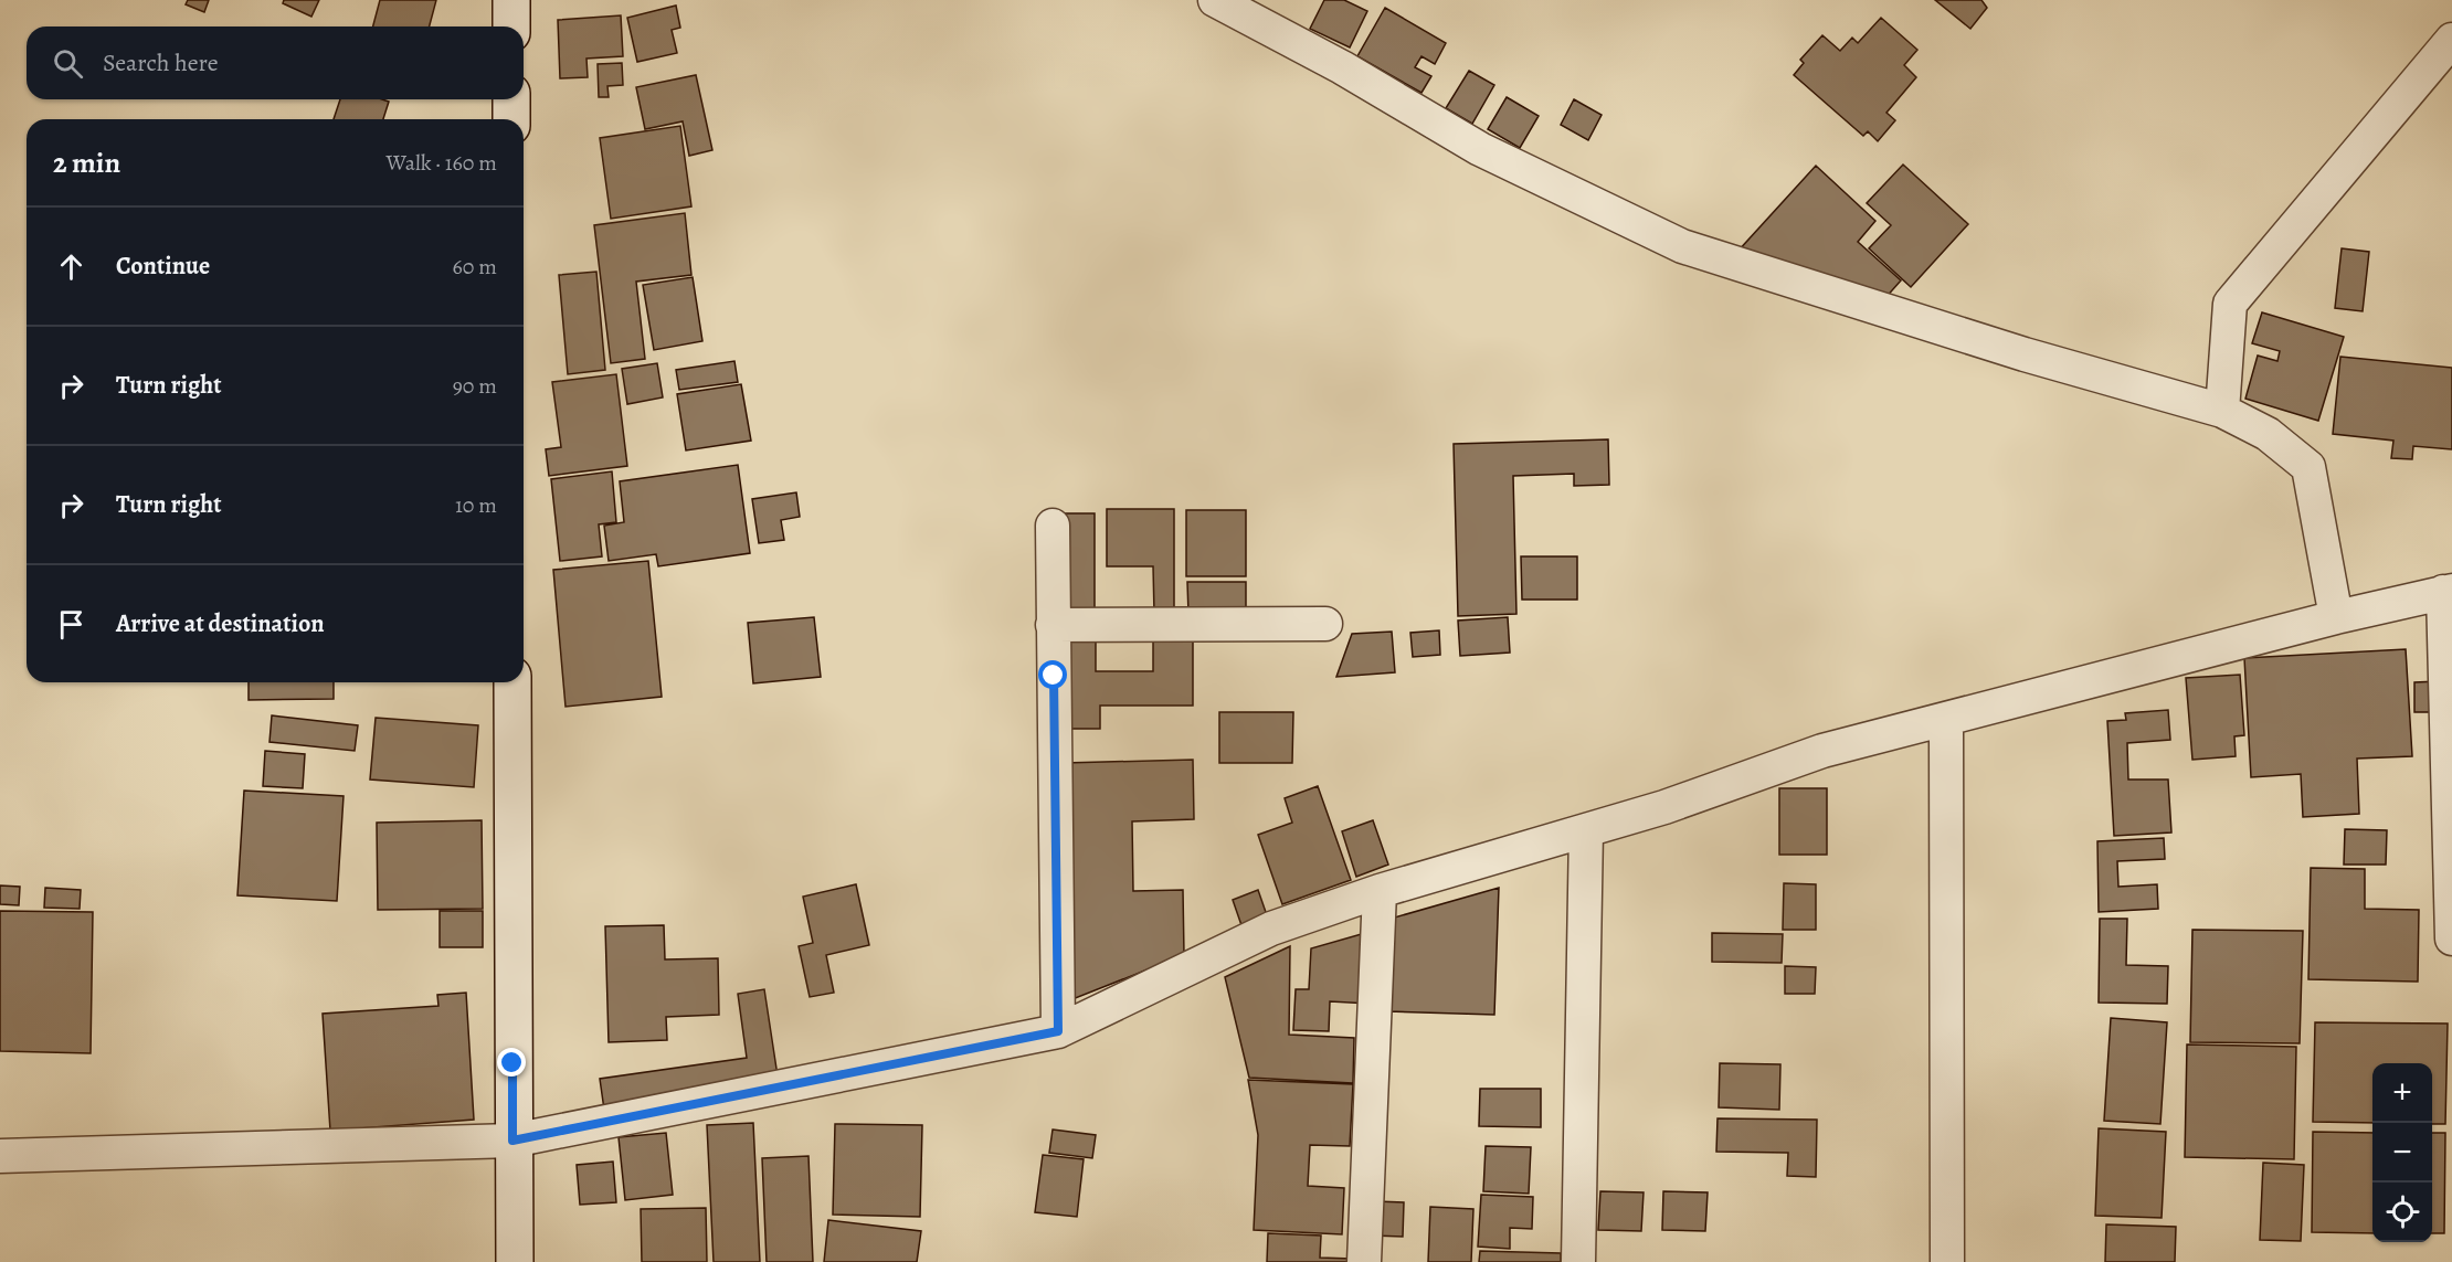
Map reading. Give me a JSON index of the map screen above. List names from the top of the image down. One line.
{"page":{"search":"Search here","heading":["2 min","Walk · 160 m"],"list":[["Continue","60 m"],["Turn right","90 m"],["Turn right","10 m"],"Arrive at destination"],"map_buttons":["+","−"]}}
